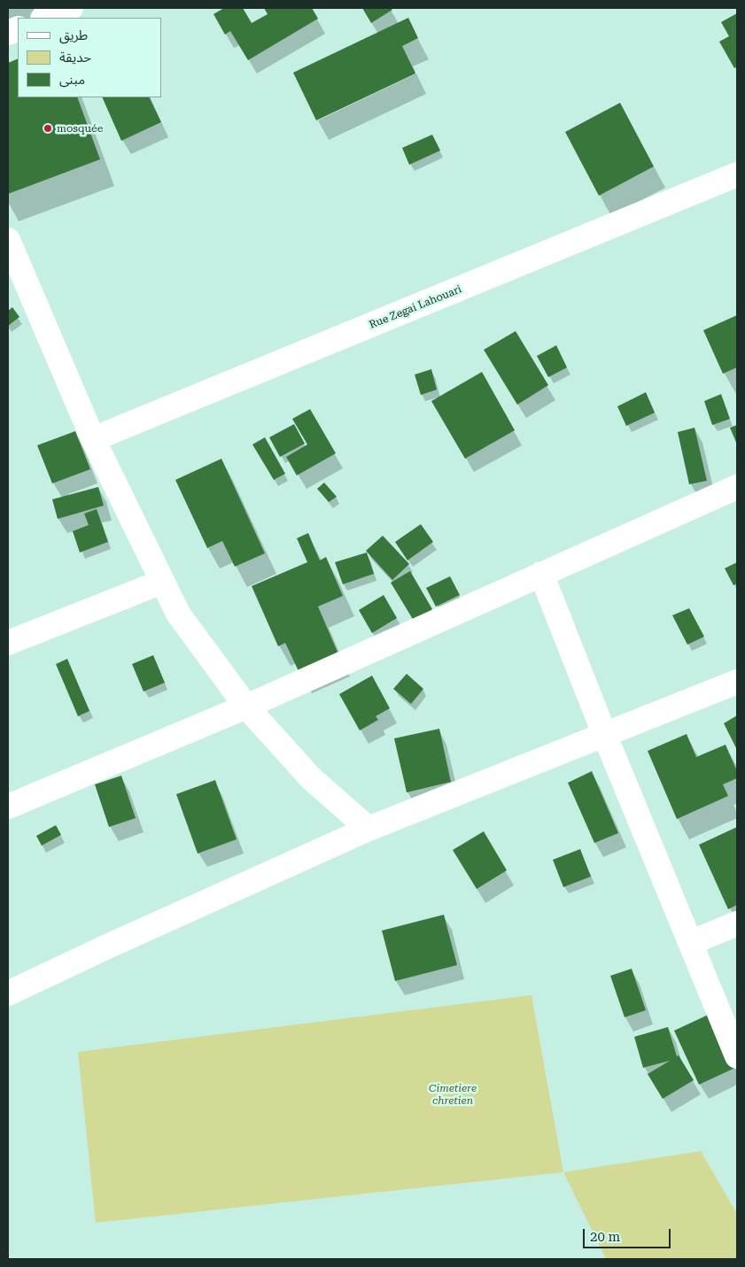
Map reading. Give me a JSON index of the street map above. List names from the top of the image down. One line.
{"streets":{"street":["Rue Zegai Lahouari"]},"parks":["Cimetiere chretien"],"places":["mosquée"],"legend":["طريق","حديقة","مبنى"],"scale_bar":"20 m"}
